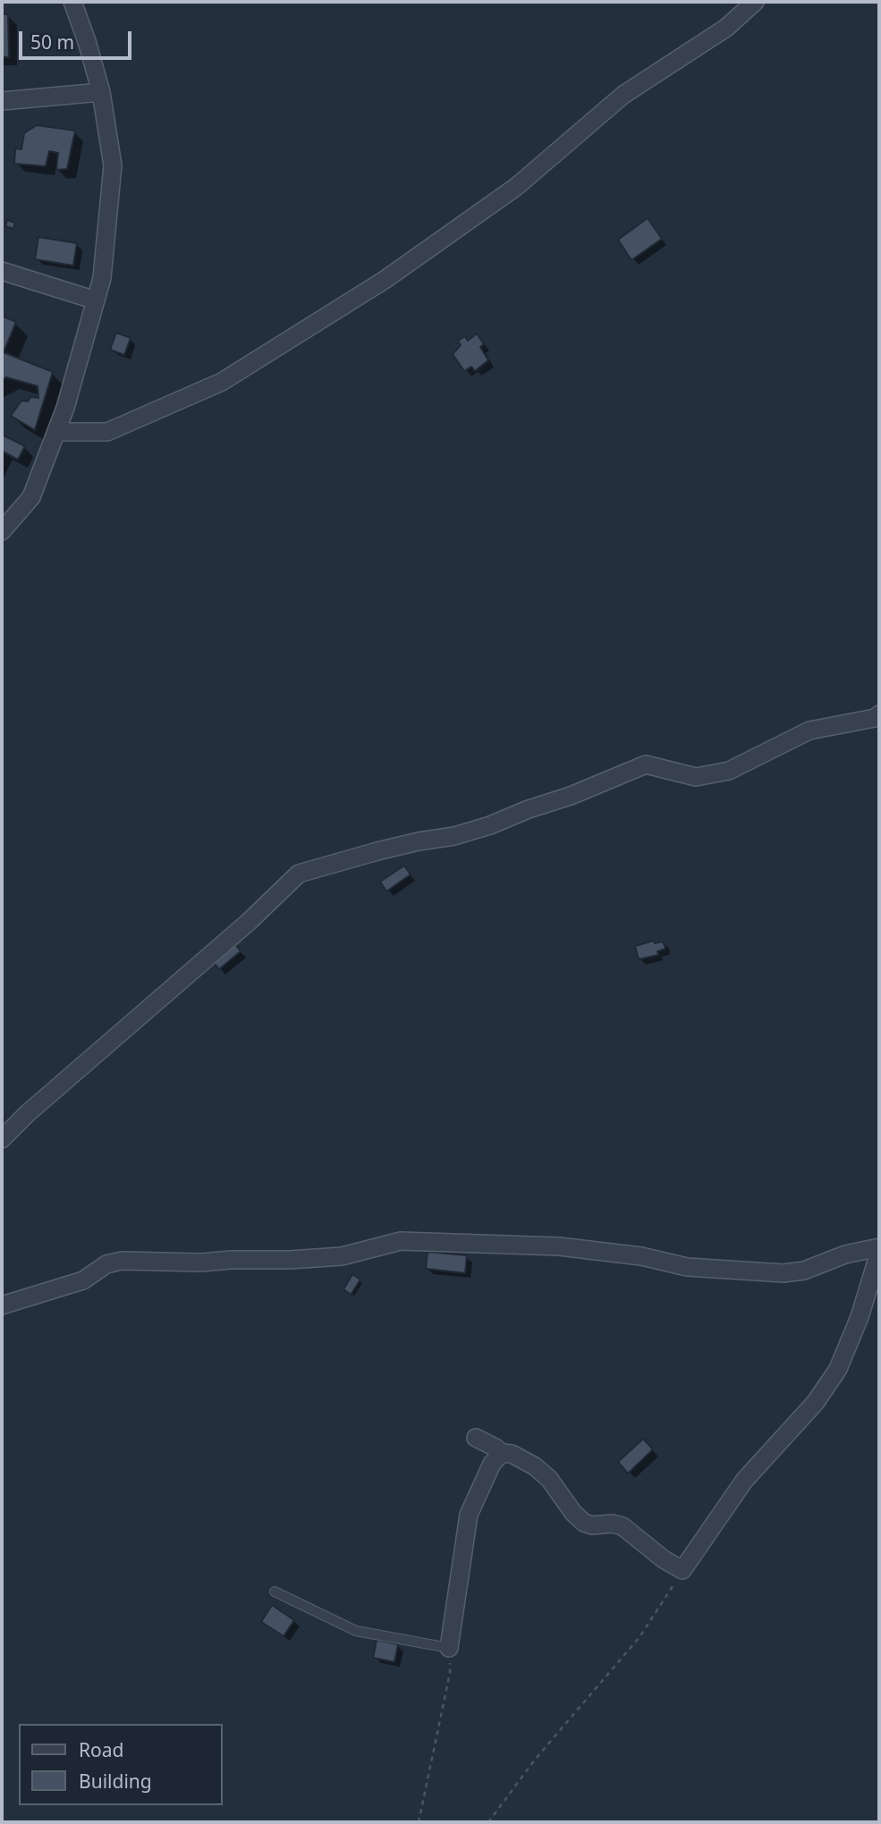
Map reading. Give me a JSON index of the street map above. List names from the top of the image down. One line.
{"legend":["Road","Building"],"scale_bar":"50 m"}
